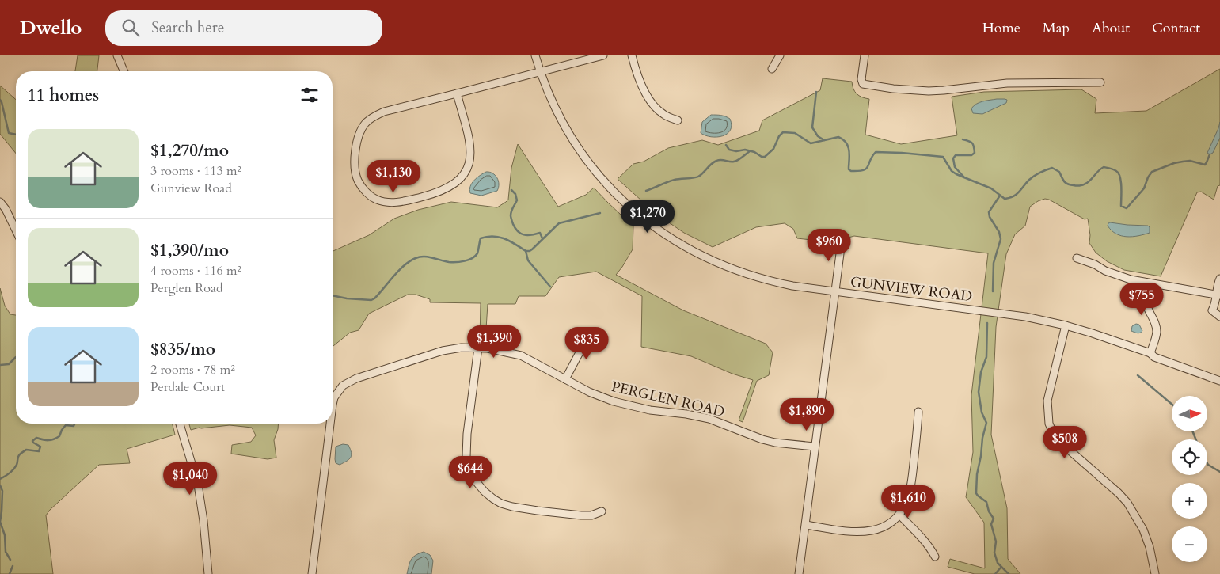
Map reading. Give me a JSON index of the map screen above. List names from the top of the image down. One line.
{"streets":{"street":["GUNVIEW ROAD","PERGLEN ROAD"]},"north":"right","page":{"header":"Dwello","search":"Search here","nav":["Home","Map","About","Contact"],"heading":"11 homes","list":[{"name":"$1,270/mo","note":"3 rooms · 113 m² · Gunview Road"},{"name":"$1,390/mo","note":"4 rooms · 116 m² · Perglen Road"},{"name":"$835/mo","note":"2 rooms · 78 m² · Perdale Court"}],"price":["$1,130","$1,270","$960","$755","$1,390","$835","$1,890","$508","$644","$1,040","$1,610"],"map_buttons":["+","−"]}}
